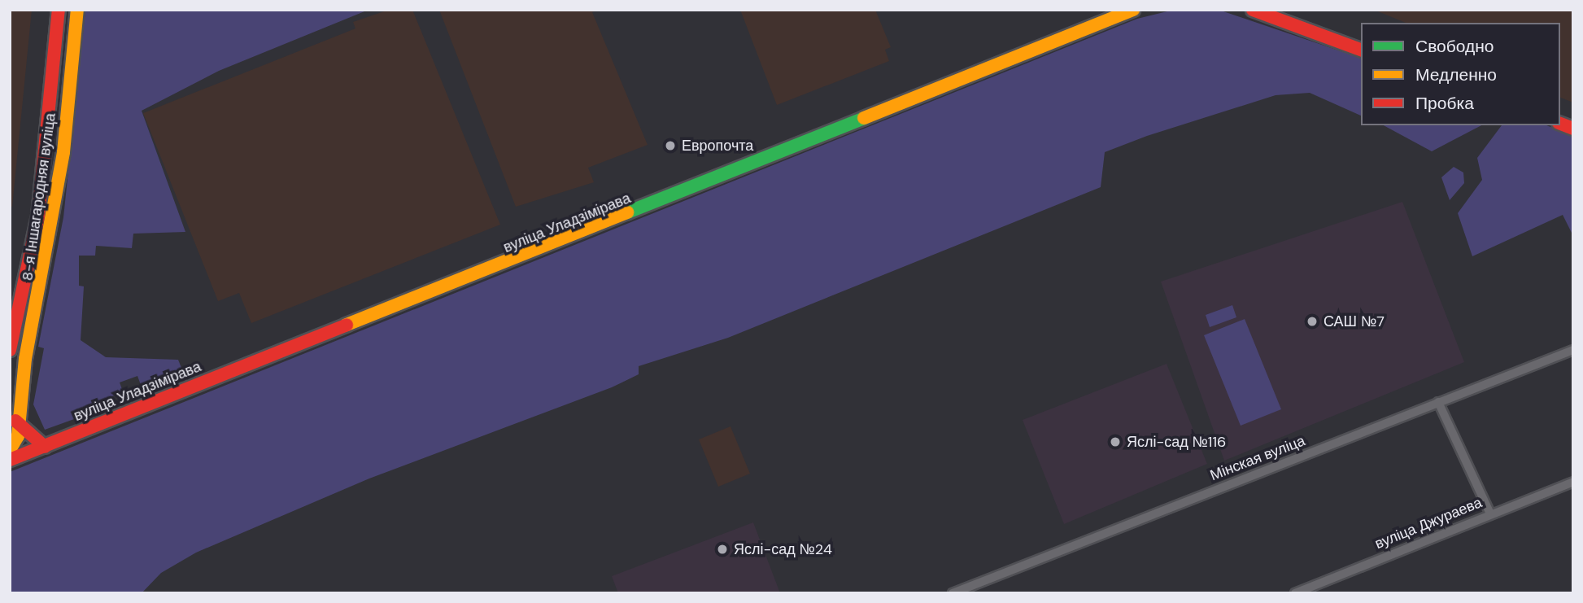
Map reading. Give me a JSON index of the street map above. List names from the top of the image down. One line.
{"streets":{"main road":["8-я Іншагародняя вуліца","вуліца Уладзімірава"],"street":["Мінская вуліца","вуліца Джураева"]},"places":["Европочта","САШ №7","Яслі-сад №116","Яслі-сад №24"],"legend":["Свободно","Медленно","Пробка"]}
